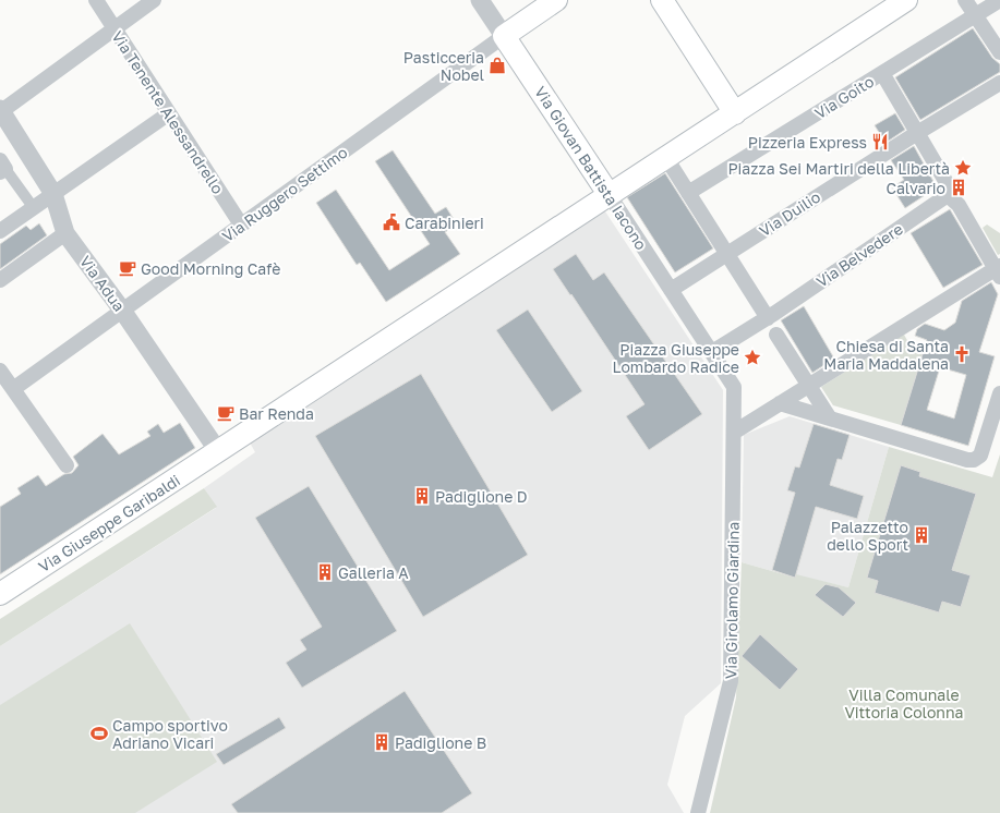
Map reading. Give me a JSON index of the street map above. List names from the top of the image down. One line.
{"streets":{"main road":["Via Giovan Battista Iacono","Via Ruggero Settimo","Via Giuseppe Garibaldi"],"street":["Via Goito","Via Tenente Alessandrello","Via Duilio","Via Belvedere","Via Adua","Via Girolamo Giardina"]},"crossings":[["Via Tenente Alessandrello","Via Ruggero Settimo"],["Via Giovan Battista Iacono","Via Ruggero Settimo"],["Via Giovan Battista Iacono","Via Duilio"],["Via Giovan Battista Iacono","Via Belvedere"],["Via Giovan Battista Iacono","Via Giuseppe Garibaldi"],["Via Giovan Battista Iacono","Via Girolamo Giardina"],["Via Ruggero Settimo","Via Adua"],["Via Belvedere","Via Girolamo Giardina"],["Via Adua","Via Giuseppe Garibaldi"]],"parks":["Villa Comunale Vittoria Colonna"],"places":{"shop":["Pasticceria Nobel"],"restaurant":["Pizzeria Express"],"place":["Piazza Sei Martiri della Libertà","Piazza Giuseppe Lombardo Radice"],"building":["Calvario","Padiglione D","Palazzetto dello Sport","Galleria A","Padiglione B"],"public building":["Carabinieri"],"cafe":["Good Morning Cafè","Bar Renda"],"church":["Chiesa di Santa Maria Maddalena"],"sports":["Campo sportivo Adriano Vicari"]}}
